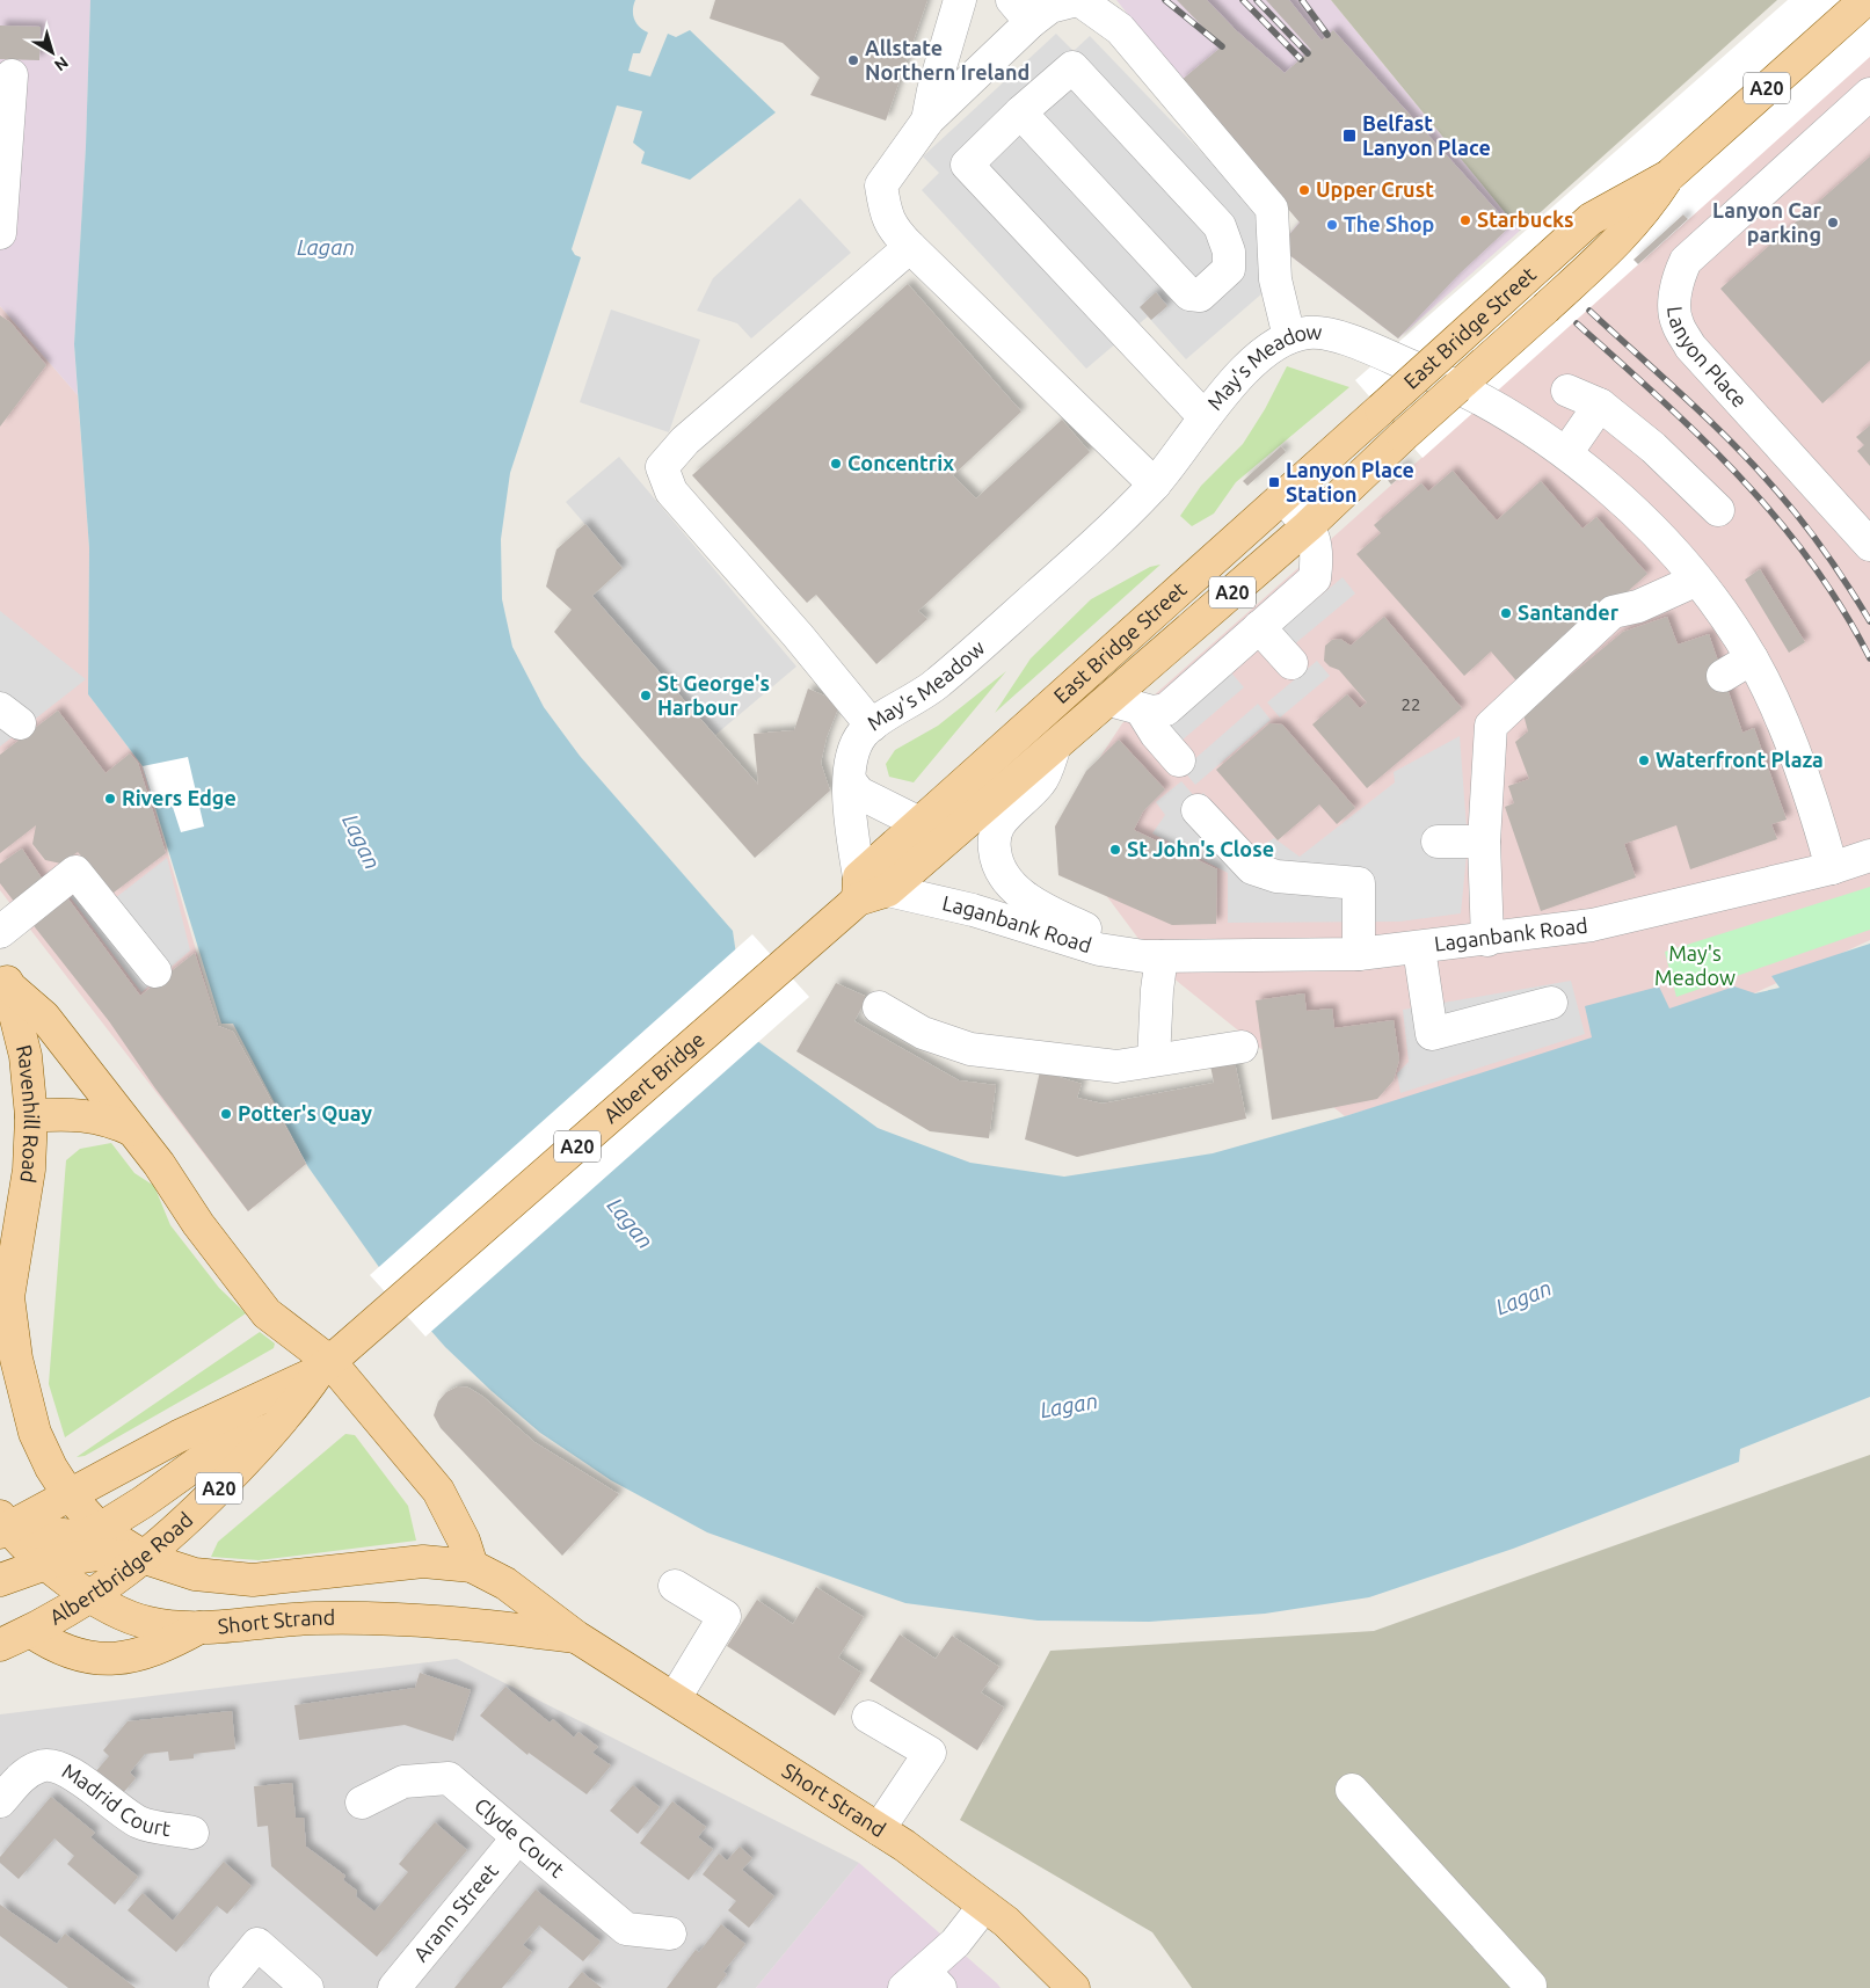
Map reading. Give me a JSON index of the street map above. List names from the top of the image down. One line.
{"streets":{"main road":["A20","East Bridge Street","Albert Bridge","Ravenhill Road","Albertbridge Road","Short Strand"],"street":["Lanyon Place","May's Meadow","Laganbank Road","Madrid Court","Clyde Court","Arann Street"]},"crossings":[["East Bridge Street","May's Meadow"],["East Bridge Street","Laganbank Road"],["East Bridge Street","Albert Bridge"],["May's Meadow","Laganbank Road"],["Albert Bridge","Albertbridge Road"],["Ravenhill Road","Albertbridge Road"],["Ravenhill Road","Short Strand"],["Albertbridge Road","Short Strand"],["Clyde Court","Arann Street"]],"water":["Lagan"],"parks":["May's Meadow"],"places":{"other":["Allstate Northern Ireland","Upper Crust","Starbucks","Lanyon Car parking","The Shop","Concentrix","Santander","St George's Harbour","Waterfront Plaza","Rivers Edge","St John's Close","Potter's Quay"],"transit":["Belfast Lanyon Place","Lanyon Place Station"]},"house_numbers":["22"],"north":"bottom right"}
